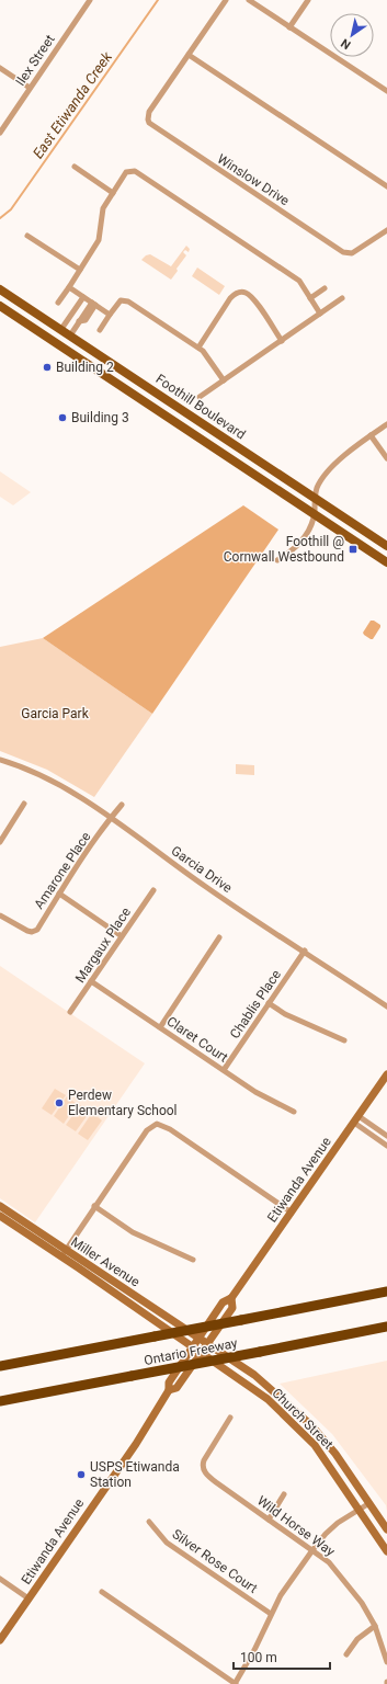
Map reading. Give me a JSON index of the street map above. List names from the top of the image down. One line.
{"streets":{"highway":["Ontario Freeway"],"main road":["Foothill Boulevard","Etiwanda Avenue","Miller Avenue","Church Street"],"street":["Ilex Street","Winslow Drive","Garcia Drive","Amarone Place","Margaux Place","Chablis Place","Claret Court","Wild Horse Way","Silver Rose Court"]},"crossings":[["Garcia Drive","Amarone Place"],["Garcia Drive","Chablis Place"],["Margaux Place","Claret Court"],["Chablis Place","Claret Court"],["Etiwanda Avenue","Miller Avenue"],["Etiwanda Avenue","Church Street"],["Miller Avenue","Church Street"]],"water":["East Etiwanda Creek"],"parks":["Garcia Park"],"places":{"other":["Building 2","Building 3","Perdew Elementary School","USPS Etiwanda Station"],"transit":["Foothill @ Cornwall Westbound"]},"scale_bar":"100 m","north":"bottom left"}
